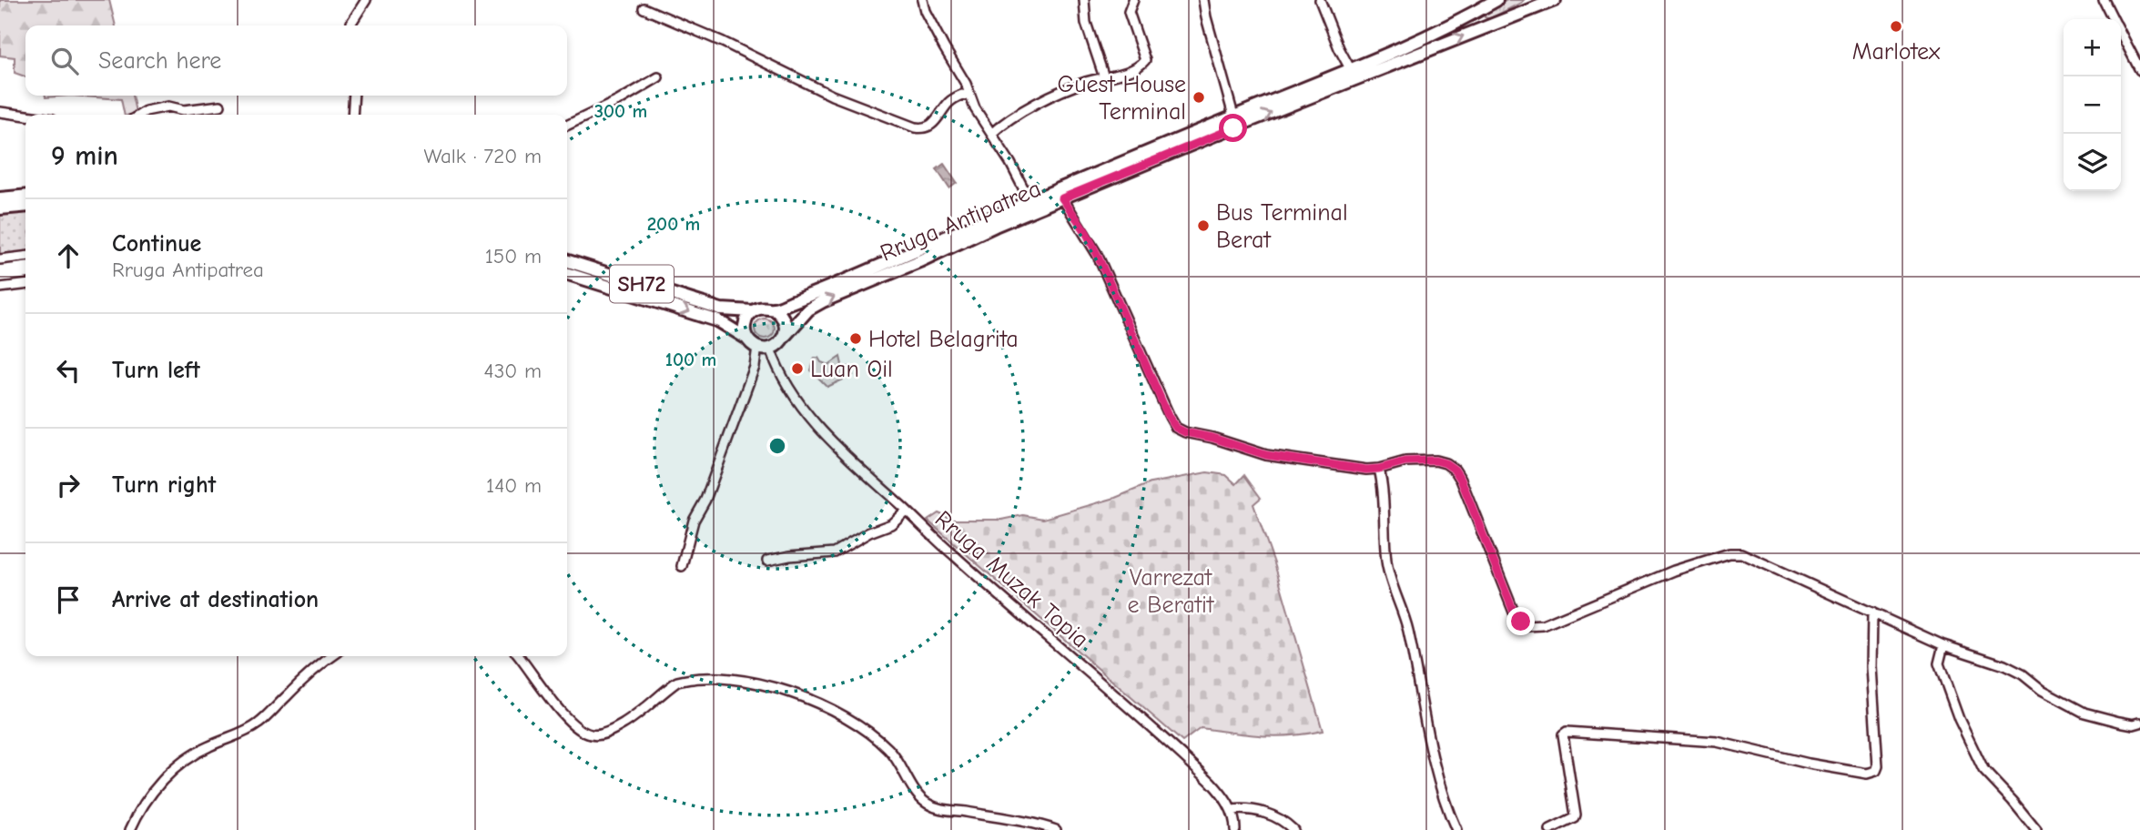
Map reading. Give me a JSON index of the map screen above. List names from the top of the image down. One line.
{"streets":{"main road":["Rruga Antipatrea","SH72"],"street":["Rruga Muzak Topia"]},"crossings":[["Rruga Antipatrea","SH72"],["Rruga Antipatrea","Rruga Muzak Topia"],["SH72","Rruga Muzak Topia"]],"parks":["Varrezat e Beratit"],"places":["Marlotex","Guest House Terminal","Bus Terminal Berat","Hotel Belagrita","Luan Oil"],"page":{"map_buttons":["+","−"],"search":"Search here","heading":["9 min","Walk · 720 m"],"list":[["Continue","Rruga Antipatrea","150 m"],["Turn left","430 m"],["Turn right","140 m"],"Arrive at destination"]},"rings":["300 m","200 m","100 m"]}
